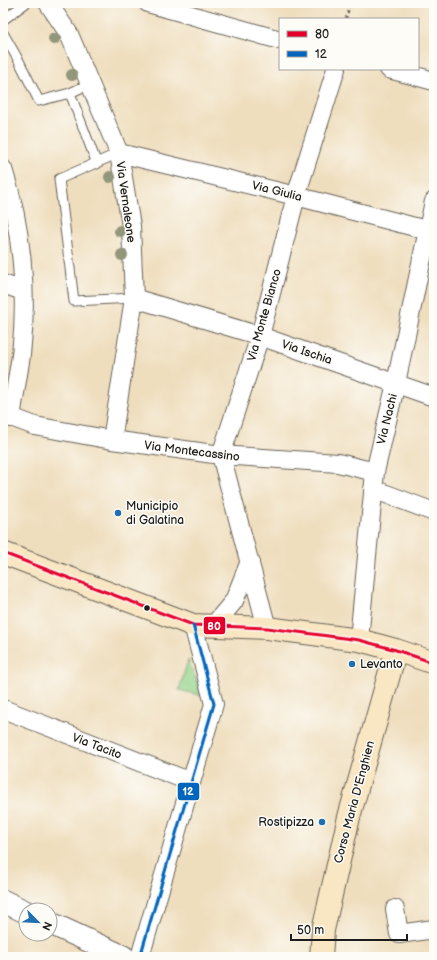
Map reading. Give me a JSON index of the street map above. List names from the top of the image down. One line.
{"streets":{"main road":["Corso Maria D'Enghien"],"street":["Via Giulia","Via Vernaleone","Via Monte Bianco","Via Ischia","Via Nachi","Via Montecassino","Via Tacito"]},"crossings":[["Via Giulia","Via Vernaleone"],["Via Giulia","Via Monte Bianco"],["Via Giulia","Via Nachi"],["Via Vernaleone","Via Ischia"],["Via Vernaleone","Via Montecassino"],["Via Monte Bianco","Via Ischia"],["Via Monte Bianco","Via Montecassino"],["Via Ischia","Via Nachi"],["Via Nachi","Via Montecassino"]],"places":["Municipio di Galatina","Levanto","Rostipizza"],"lines":["transit line 80","transit line 12"],"legend":["80","12"],"scale_bar":"50 m","north":"bottom right"}
